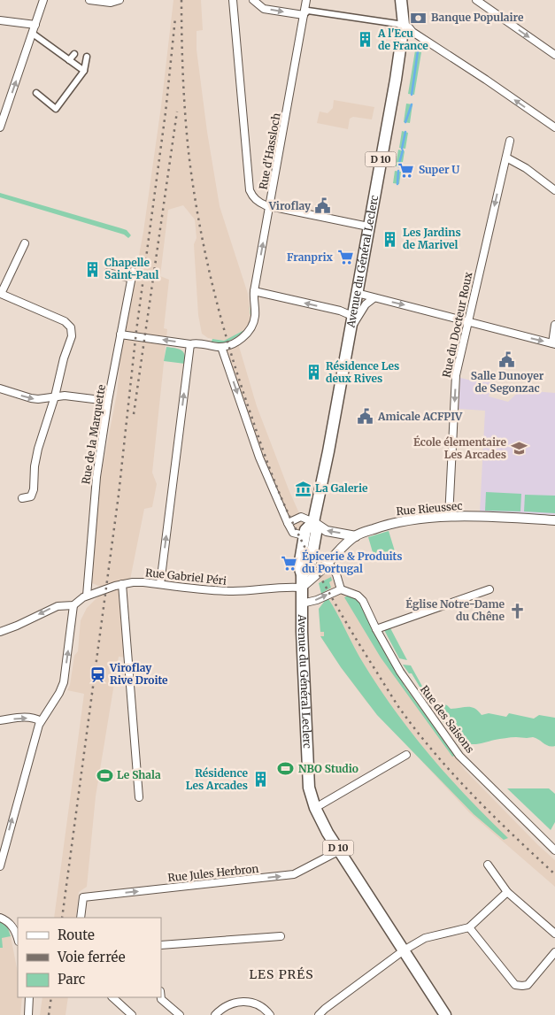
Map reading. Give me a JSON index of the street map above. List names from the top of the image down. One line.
{"streets":{"main road":["D 10","Avenue du Général Leclerc"],"street":["Rue d'Hassloch","Rue du Docteur Roux","Rue de la Marquette","Rue Rieussec","Rue Gabriel Péri","Rue des Saisons","Rue Jules Herbron"]},"crossings":[["Avenue du Général Leclerc","Rue Rieussec"],["Avenue du Général Leclerc","Rue Gabriel Péri"],["Avenue du Général Leclerc","Rue Jules Herbron"],["Rue du Docteur Roux","Rue Rieussec"],["Rue de la Marquette","Rue Gabriel Péri"],["Rue Rieussec","Rue Gabriel Péri"]],"one_way":["Rue du Docteur Roux"],"districts":["LES PRÉS"],"places":{"bank":["Banque Populaire"],"building":["A l'Ecu de France","Les Jardins de Marivel","Chapelle Saint-Paul","Résidence Les deux Rives","Résidence Les Arcades"],"supermarket":["Super U","Franprix","Épicerie & Produits du Portugal"],"public building":["Viroflay","Salle Dunoyer de Segonzac","Amicale ACFPIV"],"school or university":["École élementaire Les Arcades"],"museum":["La Galerie"],"church":["Église Notre-Dame du Chêne"],"station":["Viroflay Rive Droite"],"sports":["NBO Studio","Le Shala"]},"legend":["Route","Voie ferrée","Parc"]}
